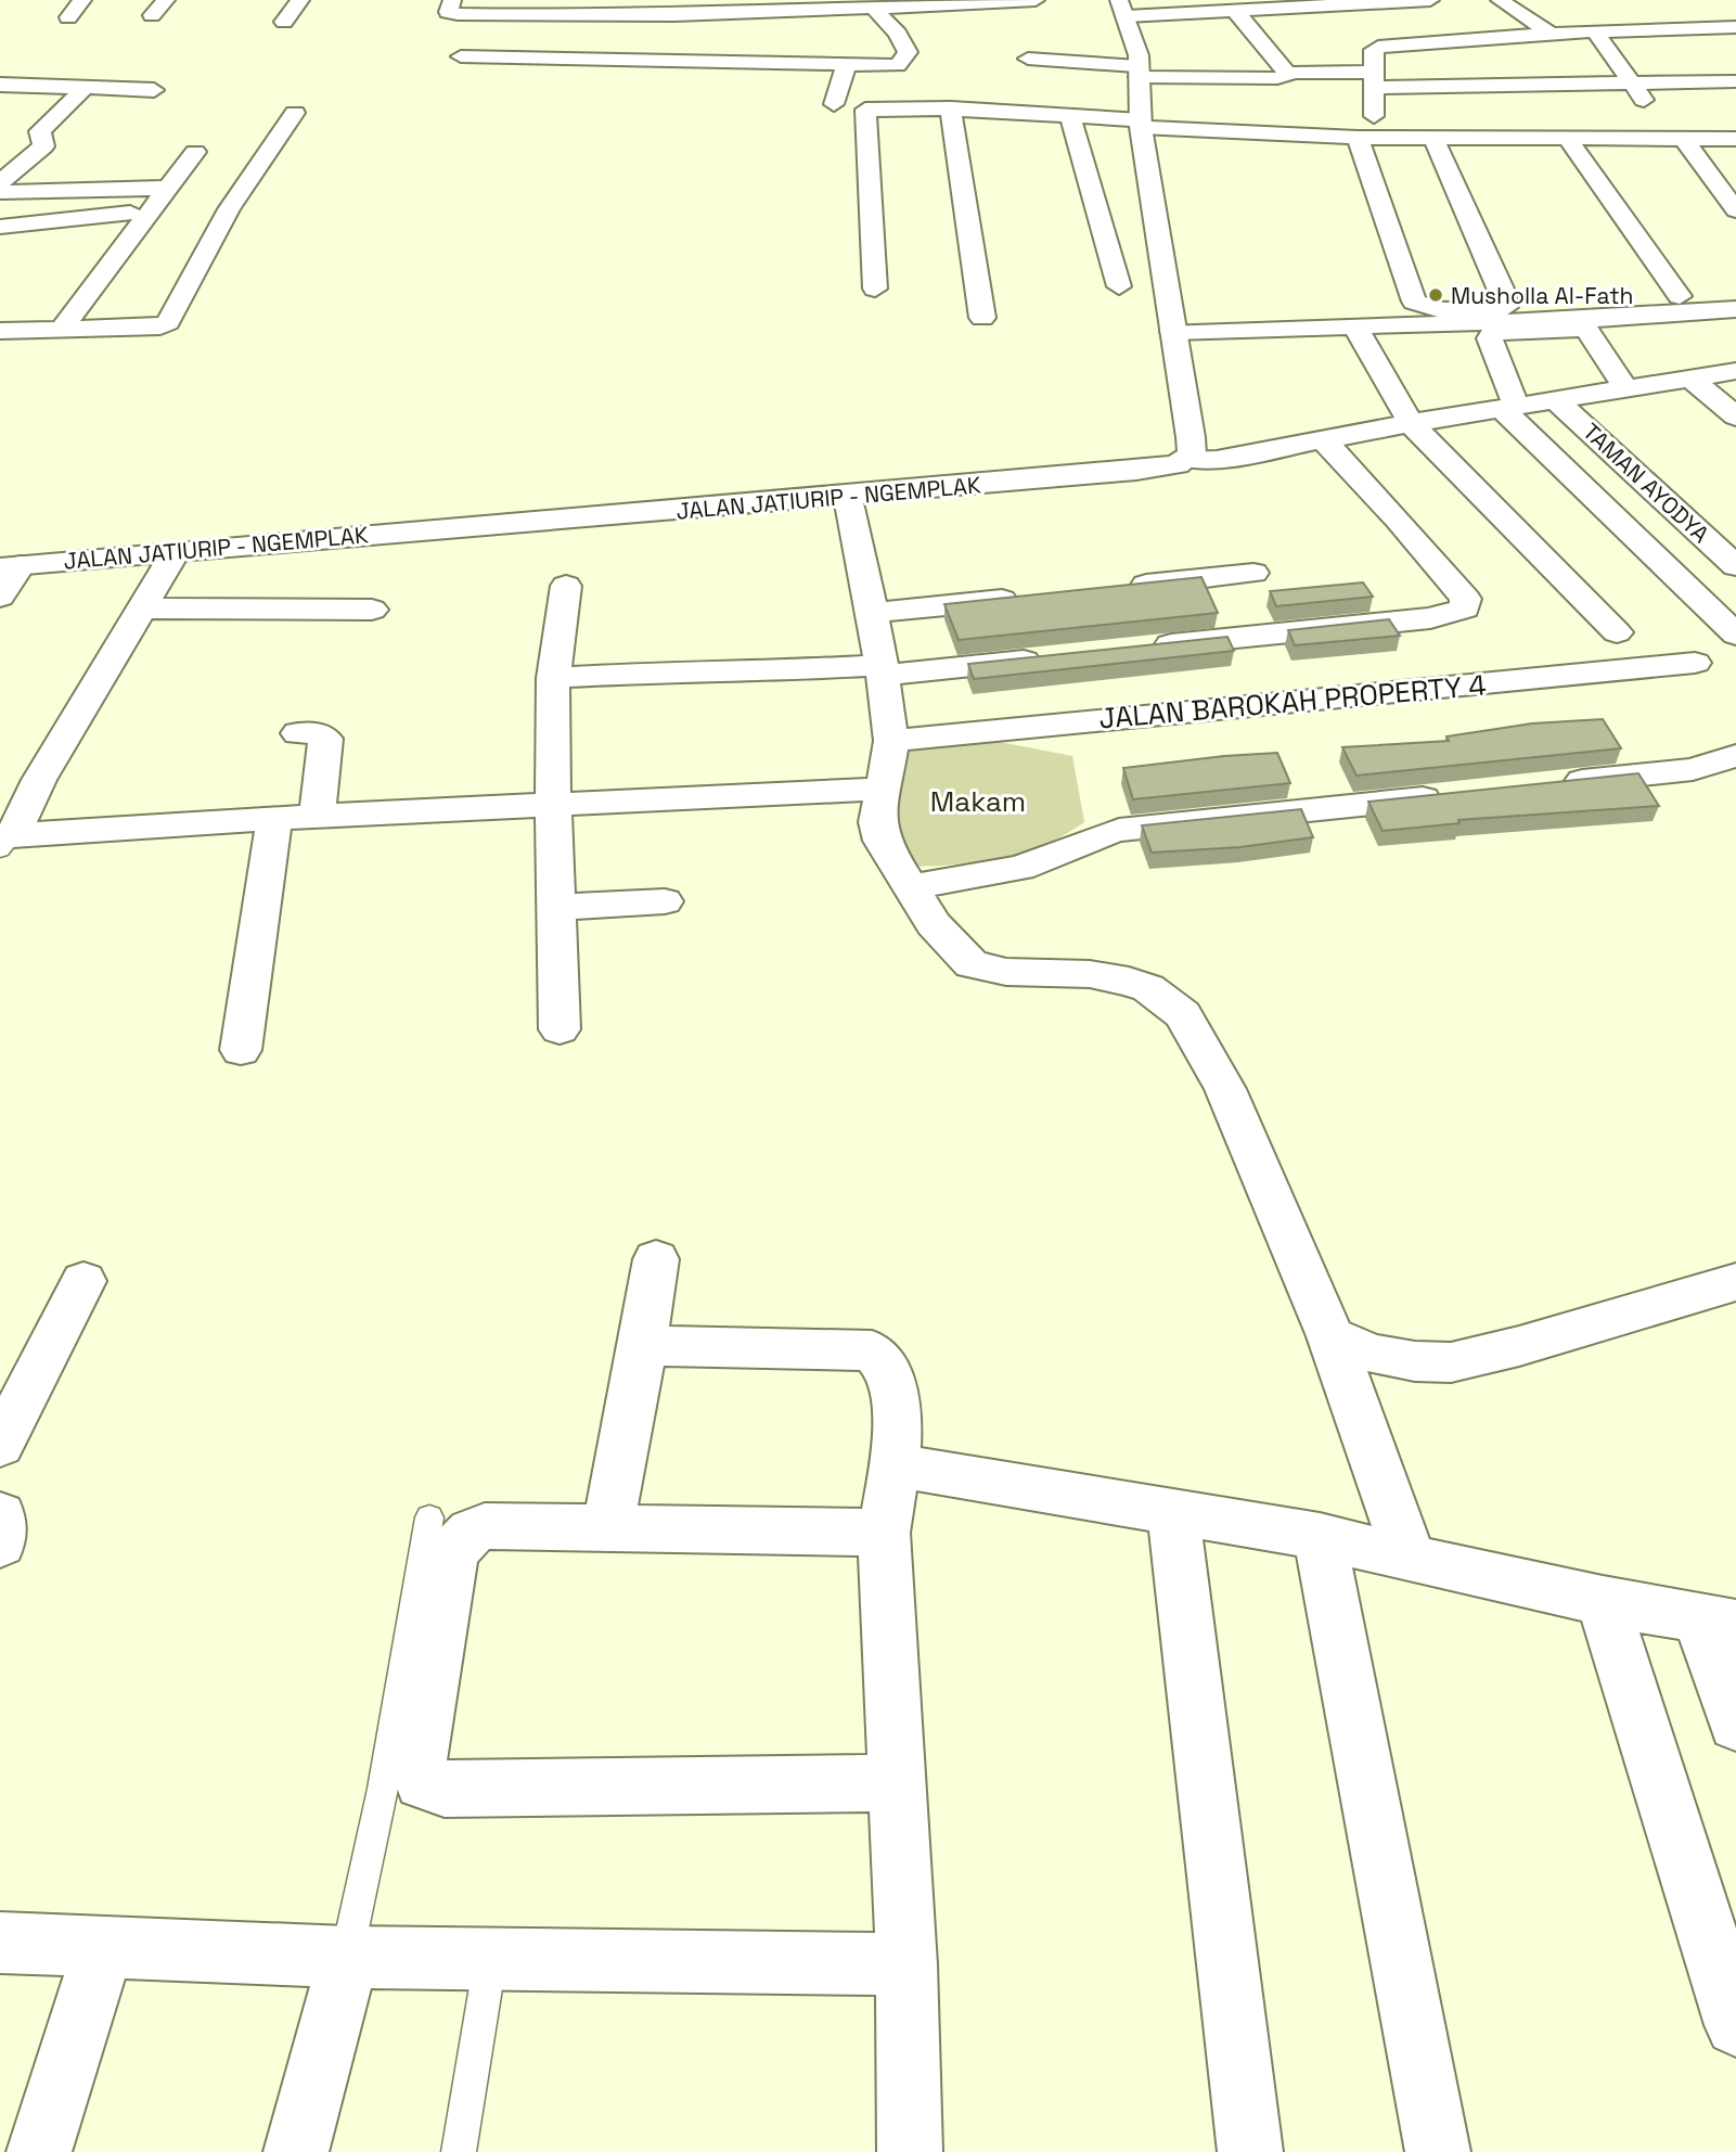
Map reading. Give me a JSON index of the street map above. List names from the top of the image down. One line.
{"streets":{"street":["TAMAN AYODYA","JALAN JATIURIP - NGEMPLAK","JALAN BAROKAH PROPERTY 4"]},"crossings":[["TAMAN AYODYA","JALAN JATIURIP - NGEMPLAK"]],"parks":["Makam"],"places":["Musholla Al-Fath"]}
